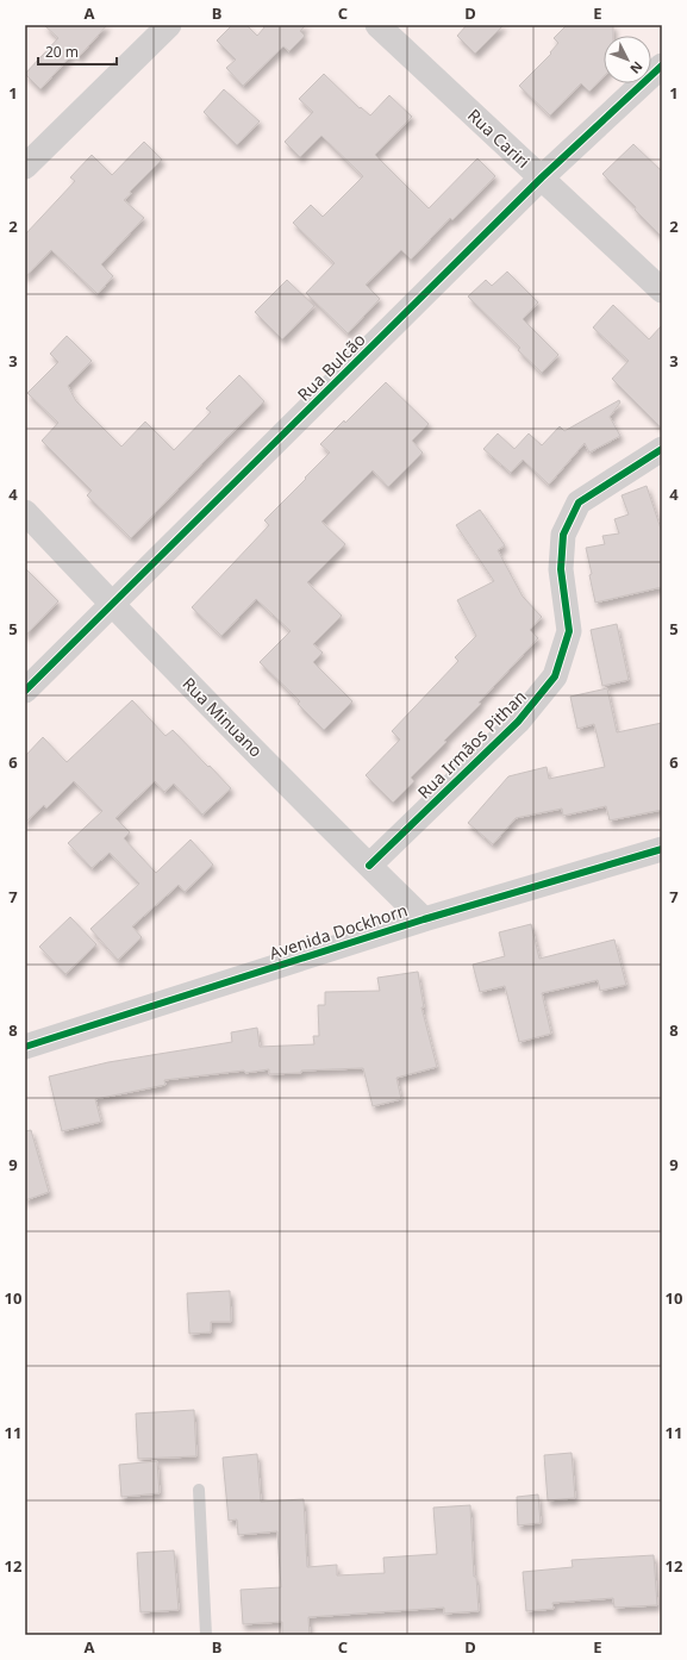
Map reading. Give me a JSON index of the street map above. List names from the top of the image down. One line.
{"streets":{"street":["Rua Cariri","Rua Bulcão","Rua Minuano","Rua Irmãos Pithan","Avenida Dockhorn"]},"crossings":[["Rua Cariri","Rua Bulcão"],["Rua Bulcão","Rua Minuano"],["Rua Minuano","Rua Irmãos Pithan"],["Rua Minuano","Avenida Dockhorn"]],"scale_bar":"20 m","north":"bottom right","grid":{"columns":["A","B","C","D","E"],"rows":["1","2","3","4","5","6","7","8","9","10","11","12"]}}
